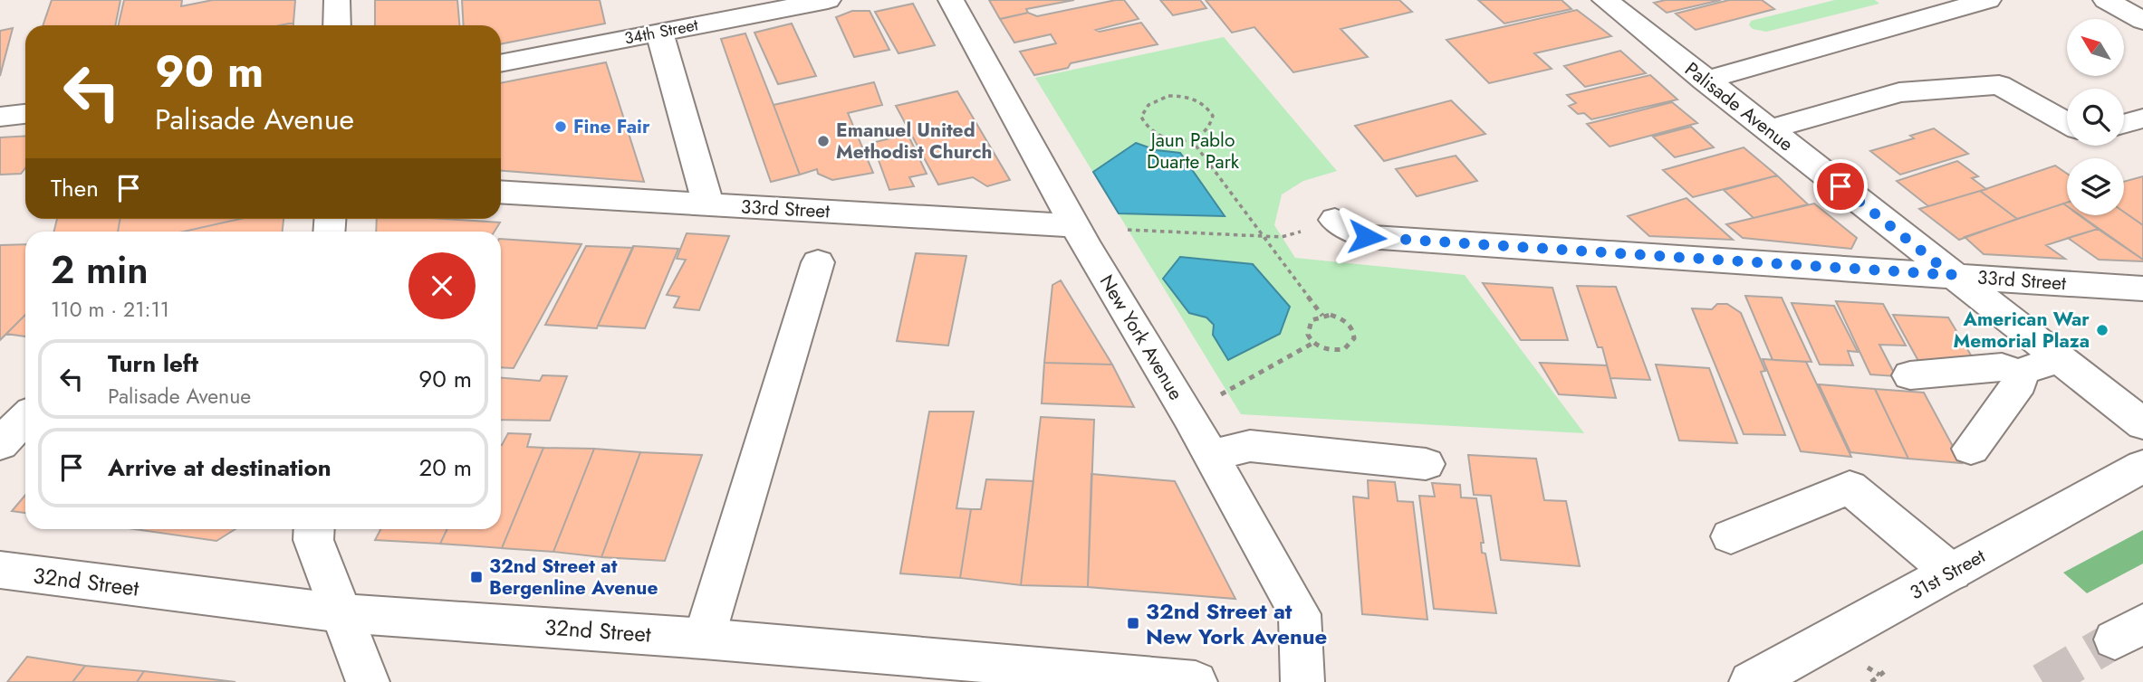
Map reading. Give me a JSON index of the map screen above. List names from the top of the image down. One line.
{"streets":{"street":["34th Street","Palisade Avenue","33rd Street","New York Avenue","31st Street","32nd Street"]},"crossings":[["Palisade Avenue","33rd Street"],["33rd Street","New York Avenue"]],"parks":["Jaun Pablo Duarte Park"],"places":{"other":["Fine Fair","Emanuel United Methodist Church","American War Memorial Plaza"],"transit":["32nd Street at Bergenline Avenue","32nd Street at New York Avenue"]},"north":"top left","page":{"turn":["90 m","Palisade Avenue"],"then":"Then","heading":["2 min","110 m · 21:11"],"list":[{"name":"Turn left","note":"Palisade Avenue","value":"90 m"},{"name":"Arrive at destination","value":"20 m"}]}}
